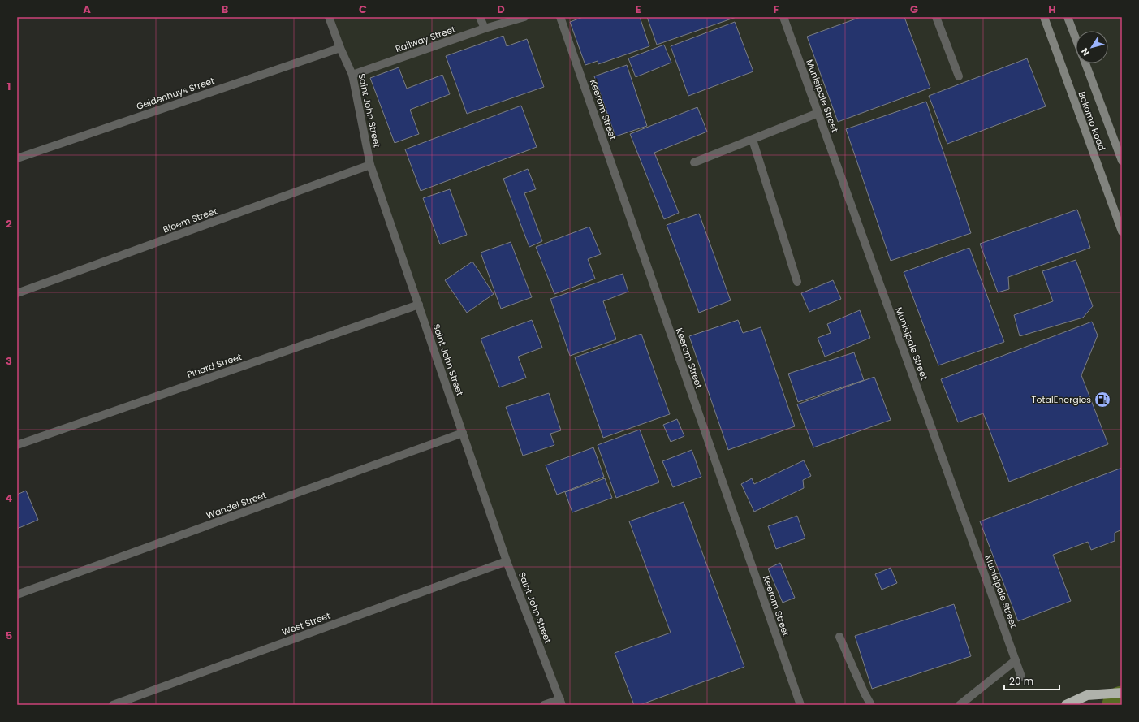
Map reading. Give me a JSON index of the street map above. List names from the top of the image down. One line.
{"streets":{"main road":["Bokomo Road"],"street":["Railway Street","Geldenhuys Street","Munisipale Street","Keerom Street","Saint John Street","Bloem Street","Pinard Street","Wandel Street","West Street"]},"crossings":[["Railway Street","Saint John Street"],["Geldenhuys Street","Saint John Street"],["Saint John Street","Bloem Street"],["Saint John Street","Pinard Street"],["Saint John Street","Wandel Street"],["Saint John Street","West Street"]],"places":{"fuel station":["TotalEnergies"]},"scale_bar":"20 m","north":"bottom left","grid":{"columns":["A","B","C","D","E","F","G","H"],"rows":["1","2","3","4","5"]}}
